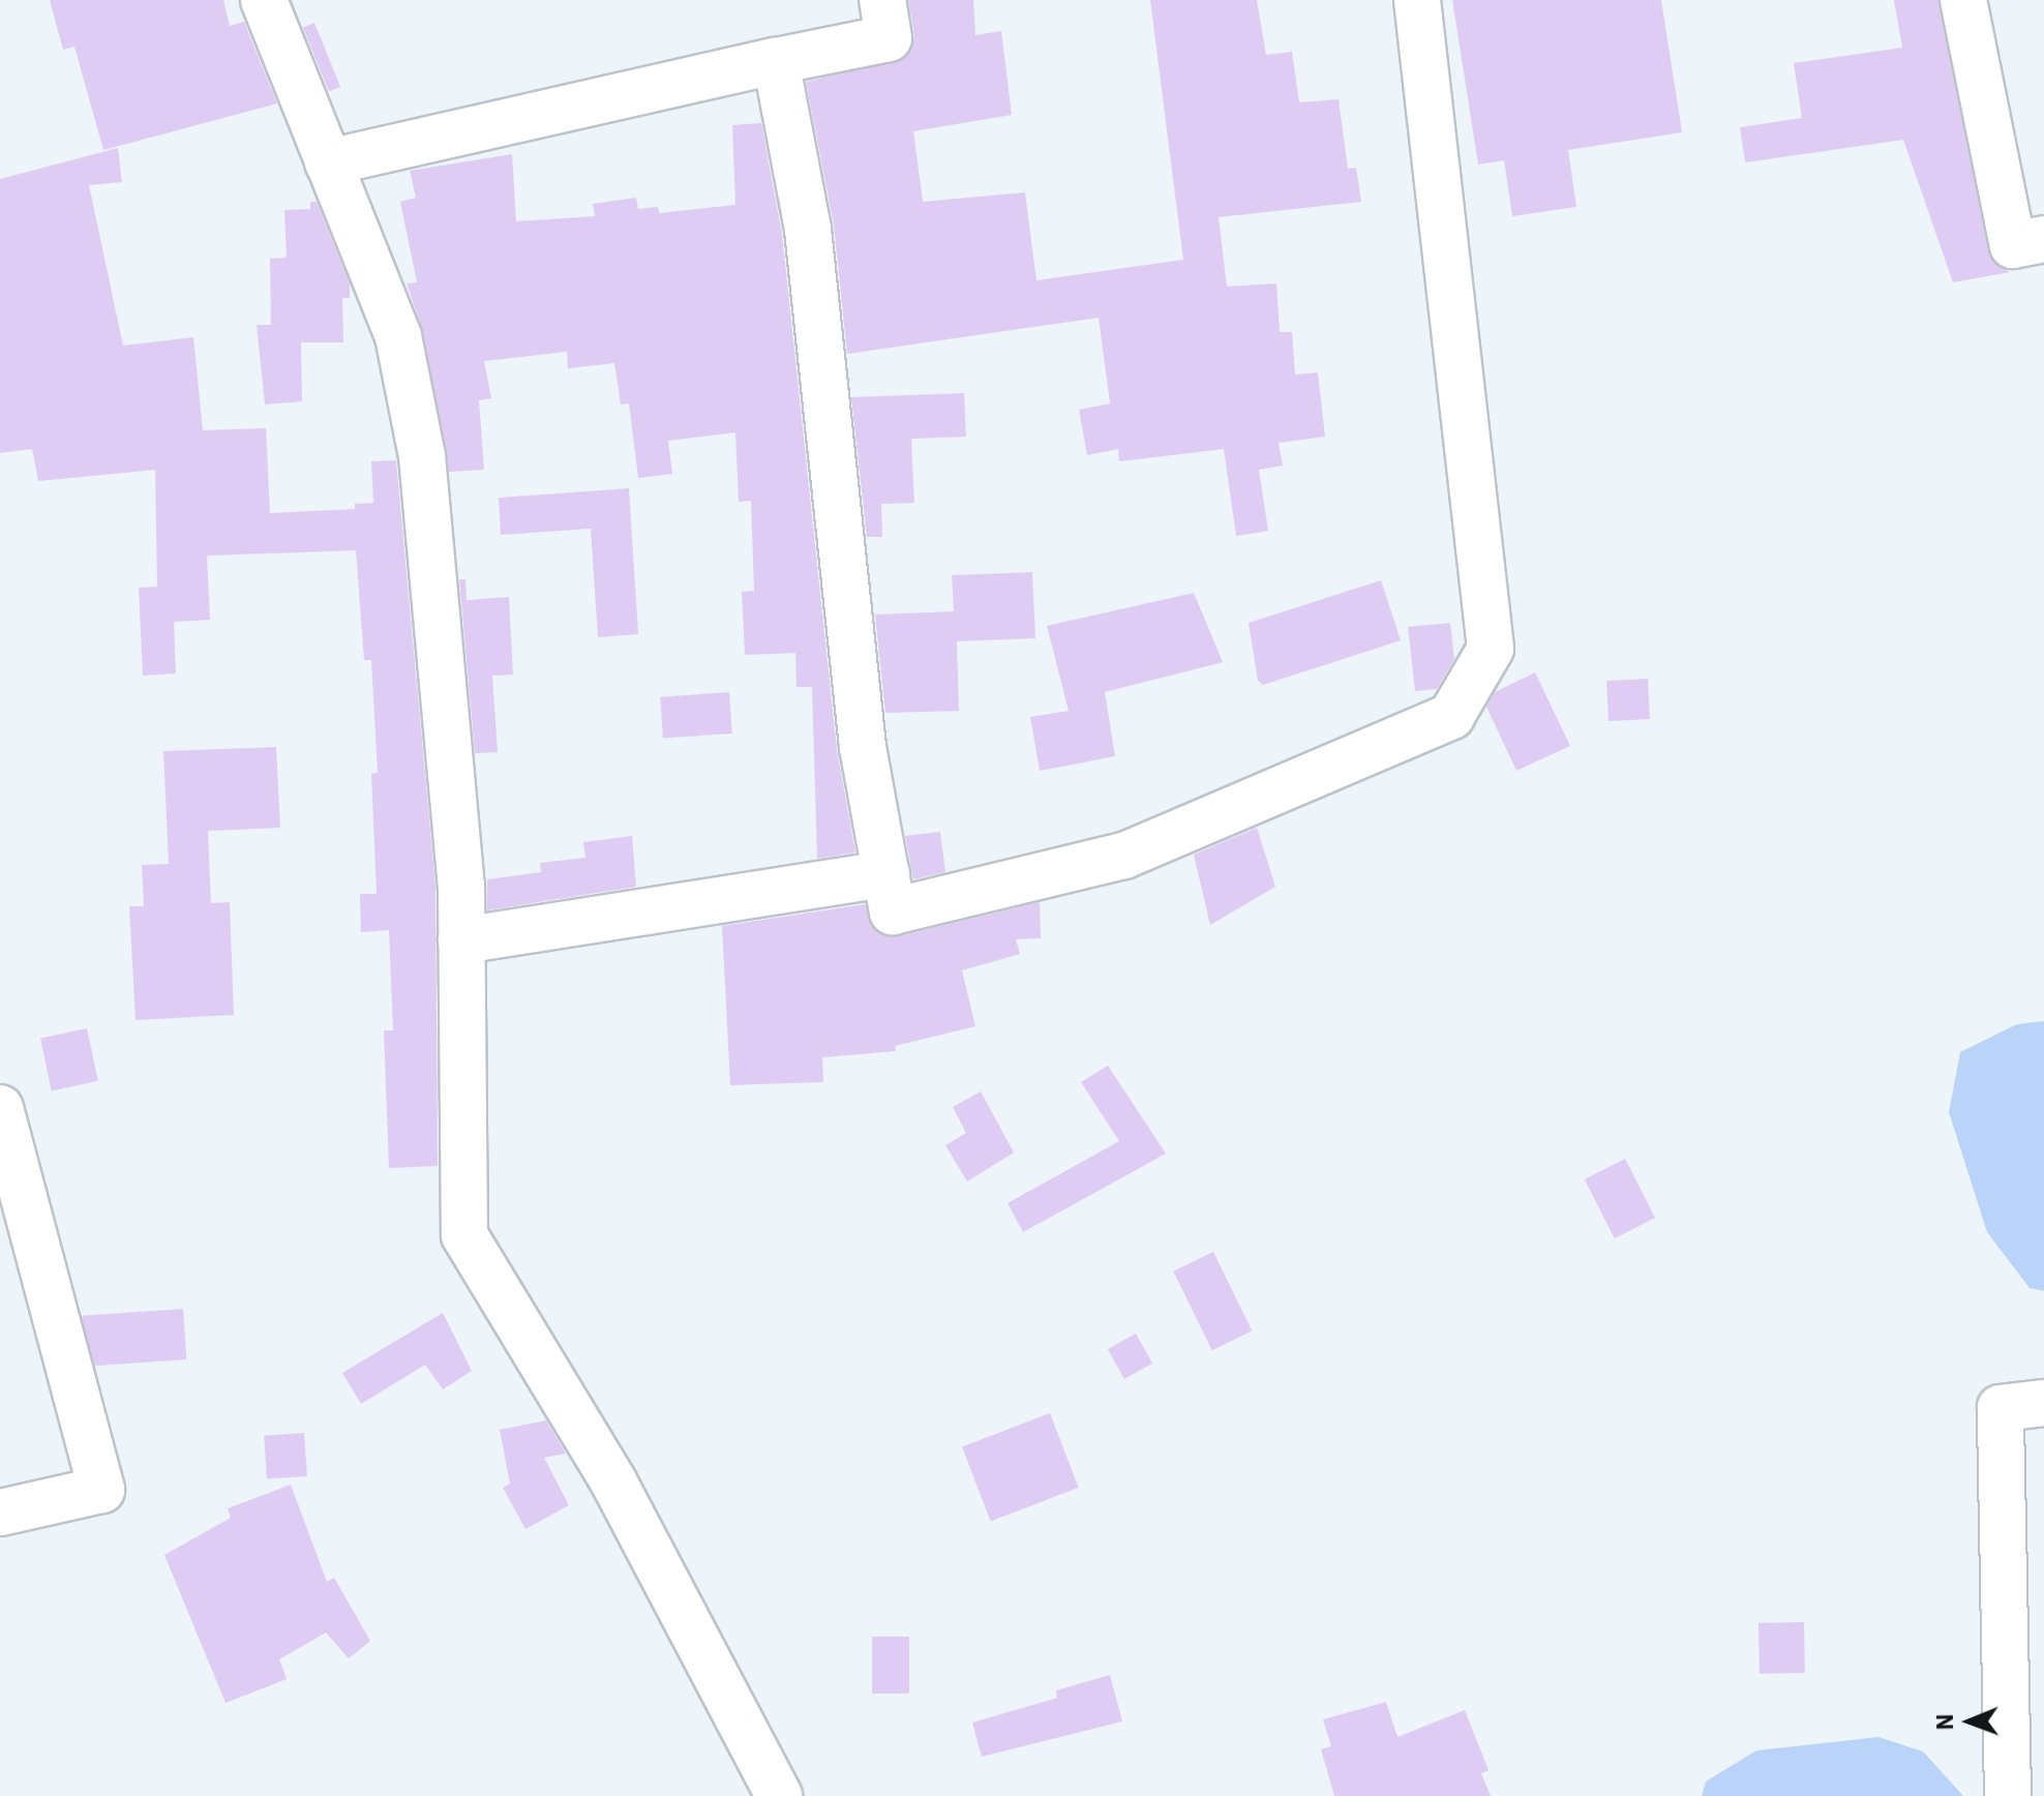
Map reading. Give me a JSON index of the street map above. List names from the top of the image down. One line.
{"north":"left"}
